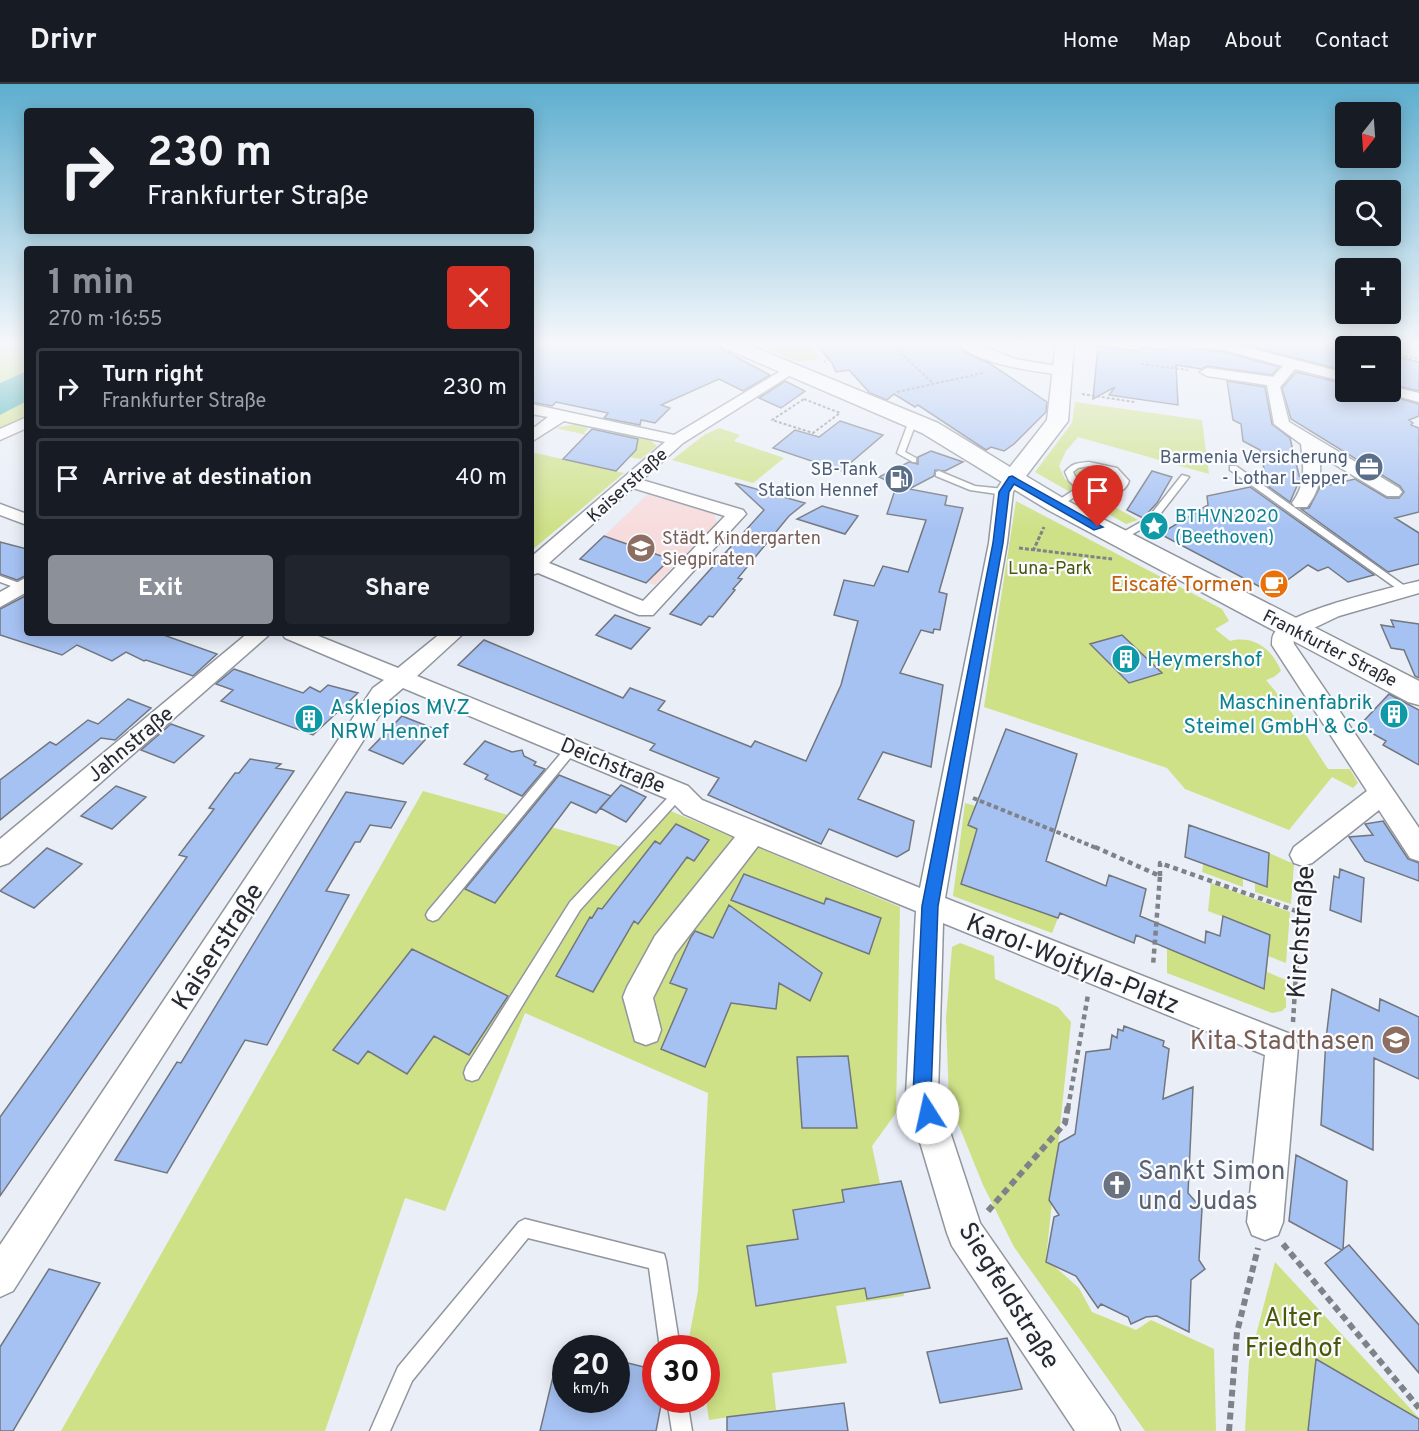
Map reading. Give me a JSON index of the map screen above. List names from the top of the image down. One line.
{"streets":{"main road":["Frankfurter Straße"],"street":["Kaiserstraße","Jahnstraße","Deichstraße","Kirchstraße","Karol-Wojtyla-Platz","Siegfeldstraße"]},"crossings":[["Kaiserstraße","Deichstraße"],["Frankfurter Straße","Siegfeldstraße"],["Deichstraße","Karol-Wojtyla-Platz"],["Deichstraße","Siegfeldstraße"],["Kirchstraße","Karol-Wojtyla-Platz"],["Karol-Wojtyla-Platz","Siegfeldstraße"]],"parks":["Luna-Park","Alter Friedhof"],"places":{"office":["Barmenia Versicherung - Lothar Lepper"],"fuel station":["SB-Tank Station Hennef"],"place":["BTHVN2020 (Beethoven)"],"school or university":["Städt. Kindergarten Siegpiraten","Kita Stadthasen"],"cafe":["Eiscafé Tormen"],"building":["Heymershof","Maschinenfabrik Steimel GmbH & Co.","Asklepios MVZ NRW Hennef"],"church":["Sankt Simon und Judas"]},"north":"bottom","page":{"header":"Drivr","nav":["Home","Map","About","Contact"],"map_buttons":["+","−"],"turn":["230 m","Frankfurter Straße"],"heading":["1 min","270 m · 16:55"],"list":[{"name":"Turn right","note":"Frankfurter Straße","value":"230 m"},{"name":"Arrive at destination","value":"40 m"}],"buttons":["Exit","Share"],"speed":"20 km/h","limit":"30"}}
